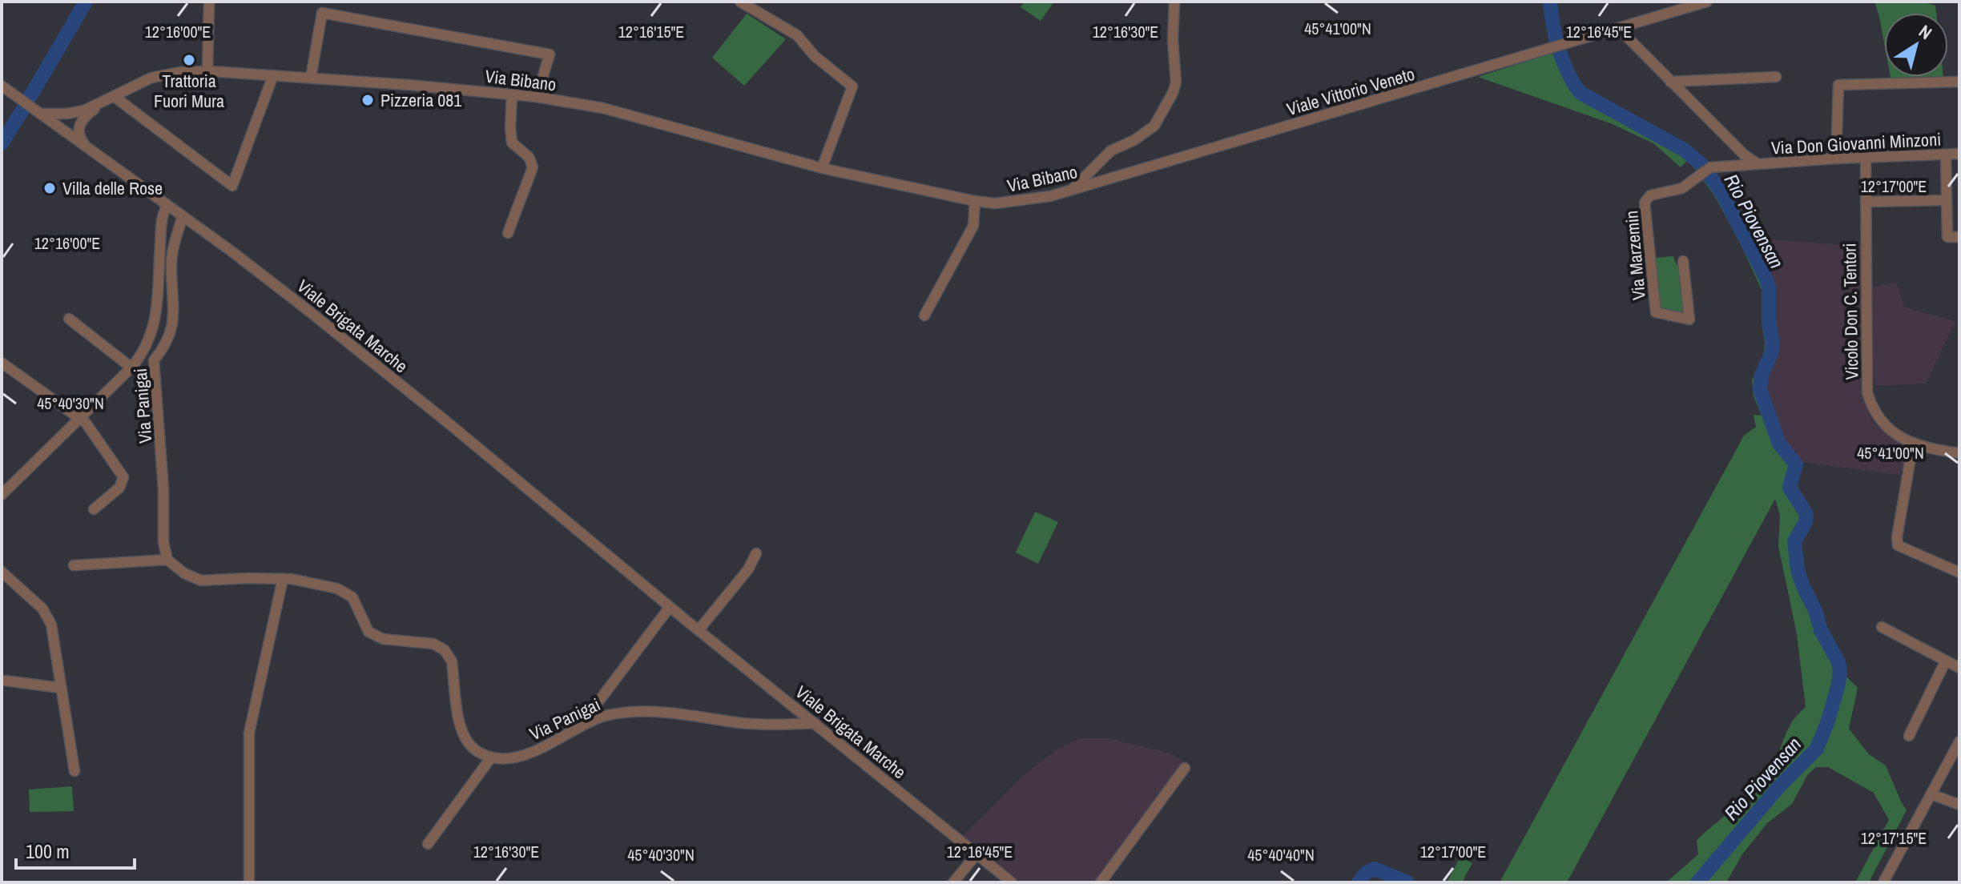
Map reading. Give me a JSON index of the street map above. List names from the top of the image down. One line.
{"streets":{"street":["Via Bibano","Viale Vittorio Veneto","Via Don Giovanni Minzoni","Via Marzemin","Vicolo Don C. Tentori","Viale Brigata Marche","Via Panigai"]},"crossings":[["Via Bibano","Viale Vittorio Veneto"],["Via Bibano","Viale Brigata Marche"],["Viale Vittorio Veneto","Via Don Giovanni Minzoni"],["Via Don Giovanni Minzoni","Via Marzemin"],["Via Don Giovanni Minzoni","Vicolo Don C. Tentori"],["Viale Brigata Marche","Via Panigai"]],"water":["Rio Piovensan"],"places":["Trattoria Fuori Mura","Pizzeria 081","Villa delle Rose"],"scale_bar":"100 m","north":"top right","coordinates":["45°41'00\"N","12°16'00\"E","12°16'15\"E","12°16'30\"E","12°16'45\"E","12°17'00\"E","45°40'30\"N","12°17'15\"E","45°40'40\"N"]}
